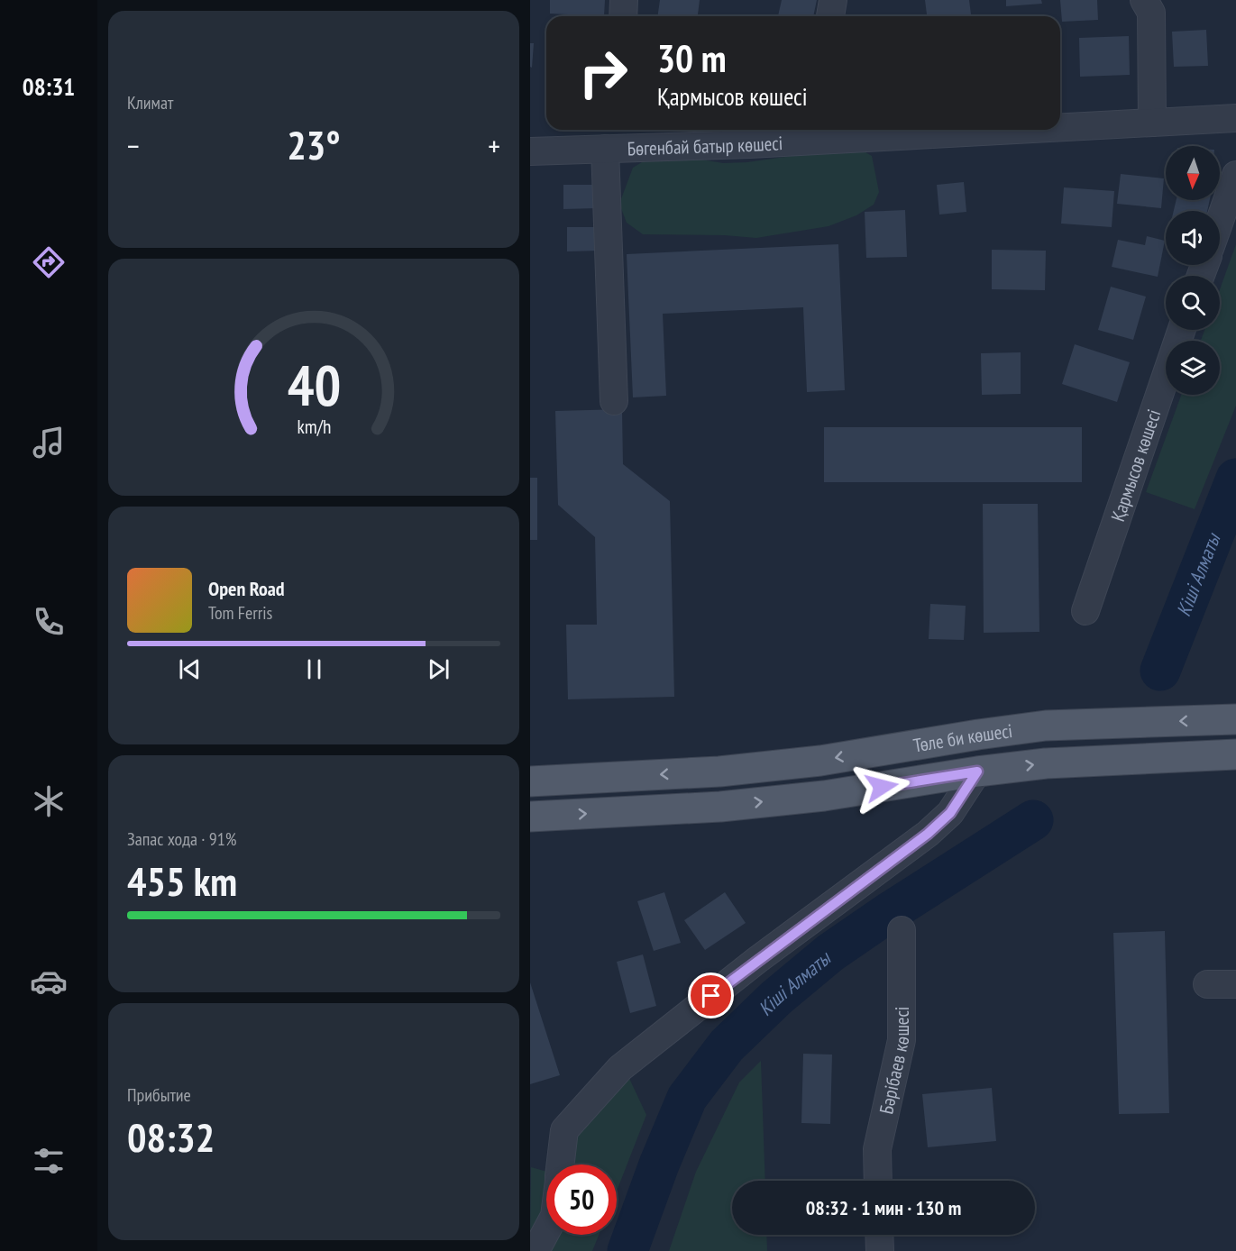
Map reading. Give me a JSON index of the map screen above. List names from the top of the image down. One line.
{"streets":{"main road":["Төле би көшесі"],"street":["Бөгенбай батыр көшесі","Қармысов көшесі","Бәрібаев көшесі"]},"water":["Кіші Алматы"],"north":"bottom","page":{"tabs":"08:31","tile":["Климат",["Запас хода · 91%","455 km"],["Прибытие","08:32"]],"turn":["30 m","Қармысов көшесі"],"heat":["−","23°","+"],"song":["Open Road","Tom Ferris"],"limit":"50","trip":"08:32 · 1 мин · 130 m","gauge":["40","km/h"]}}
